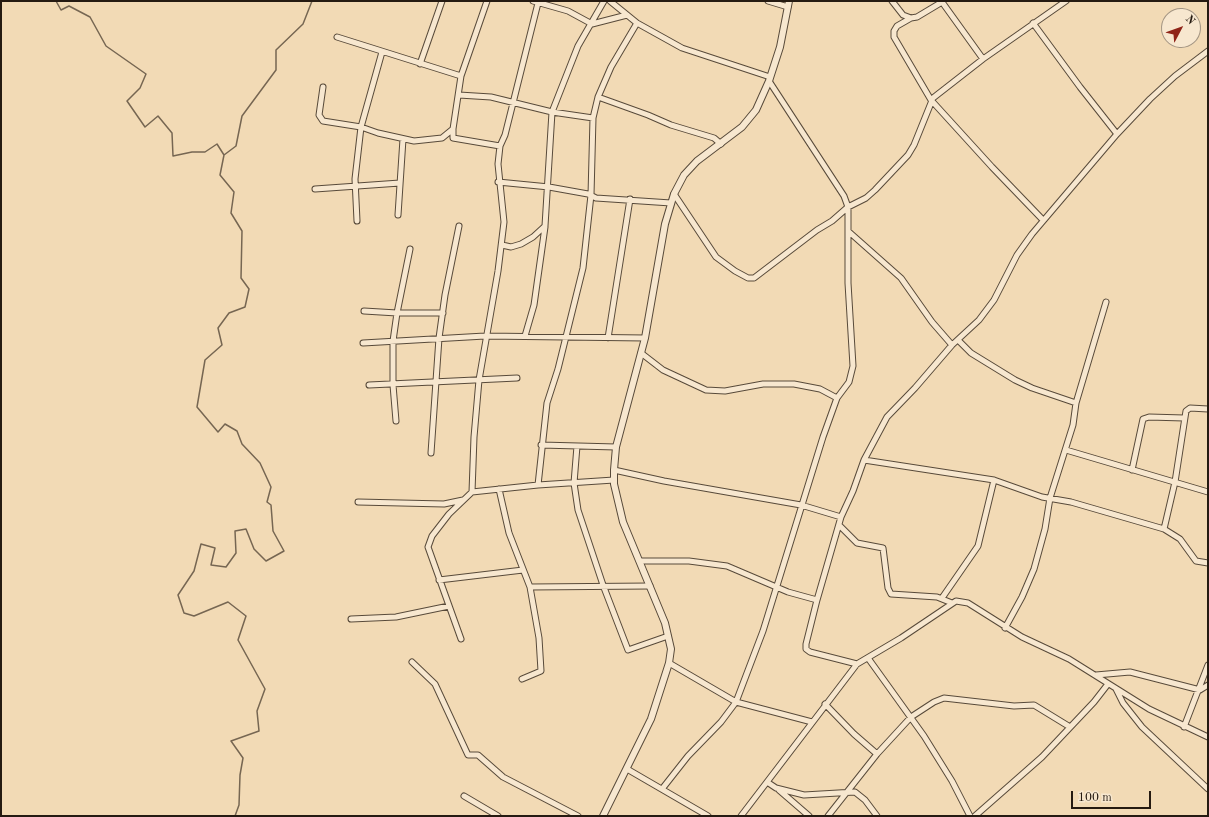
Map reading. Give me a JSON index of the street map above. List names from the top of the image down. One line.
{"scale_bar":"100 m","north":"top right"}
